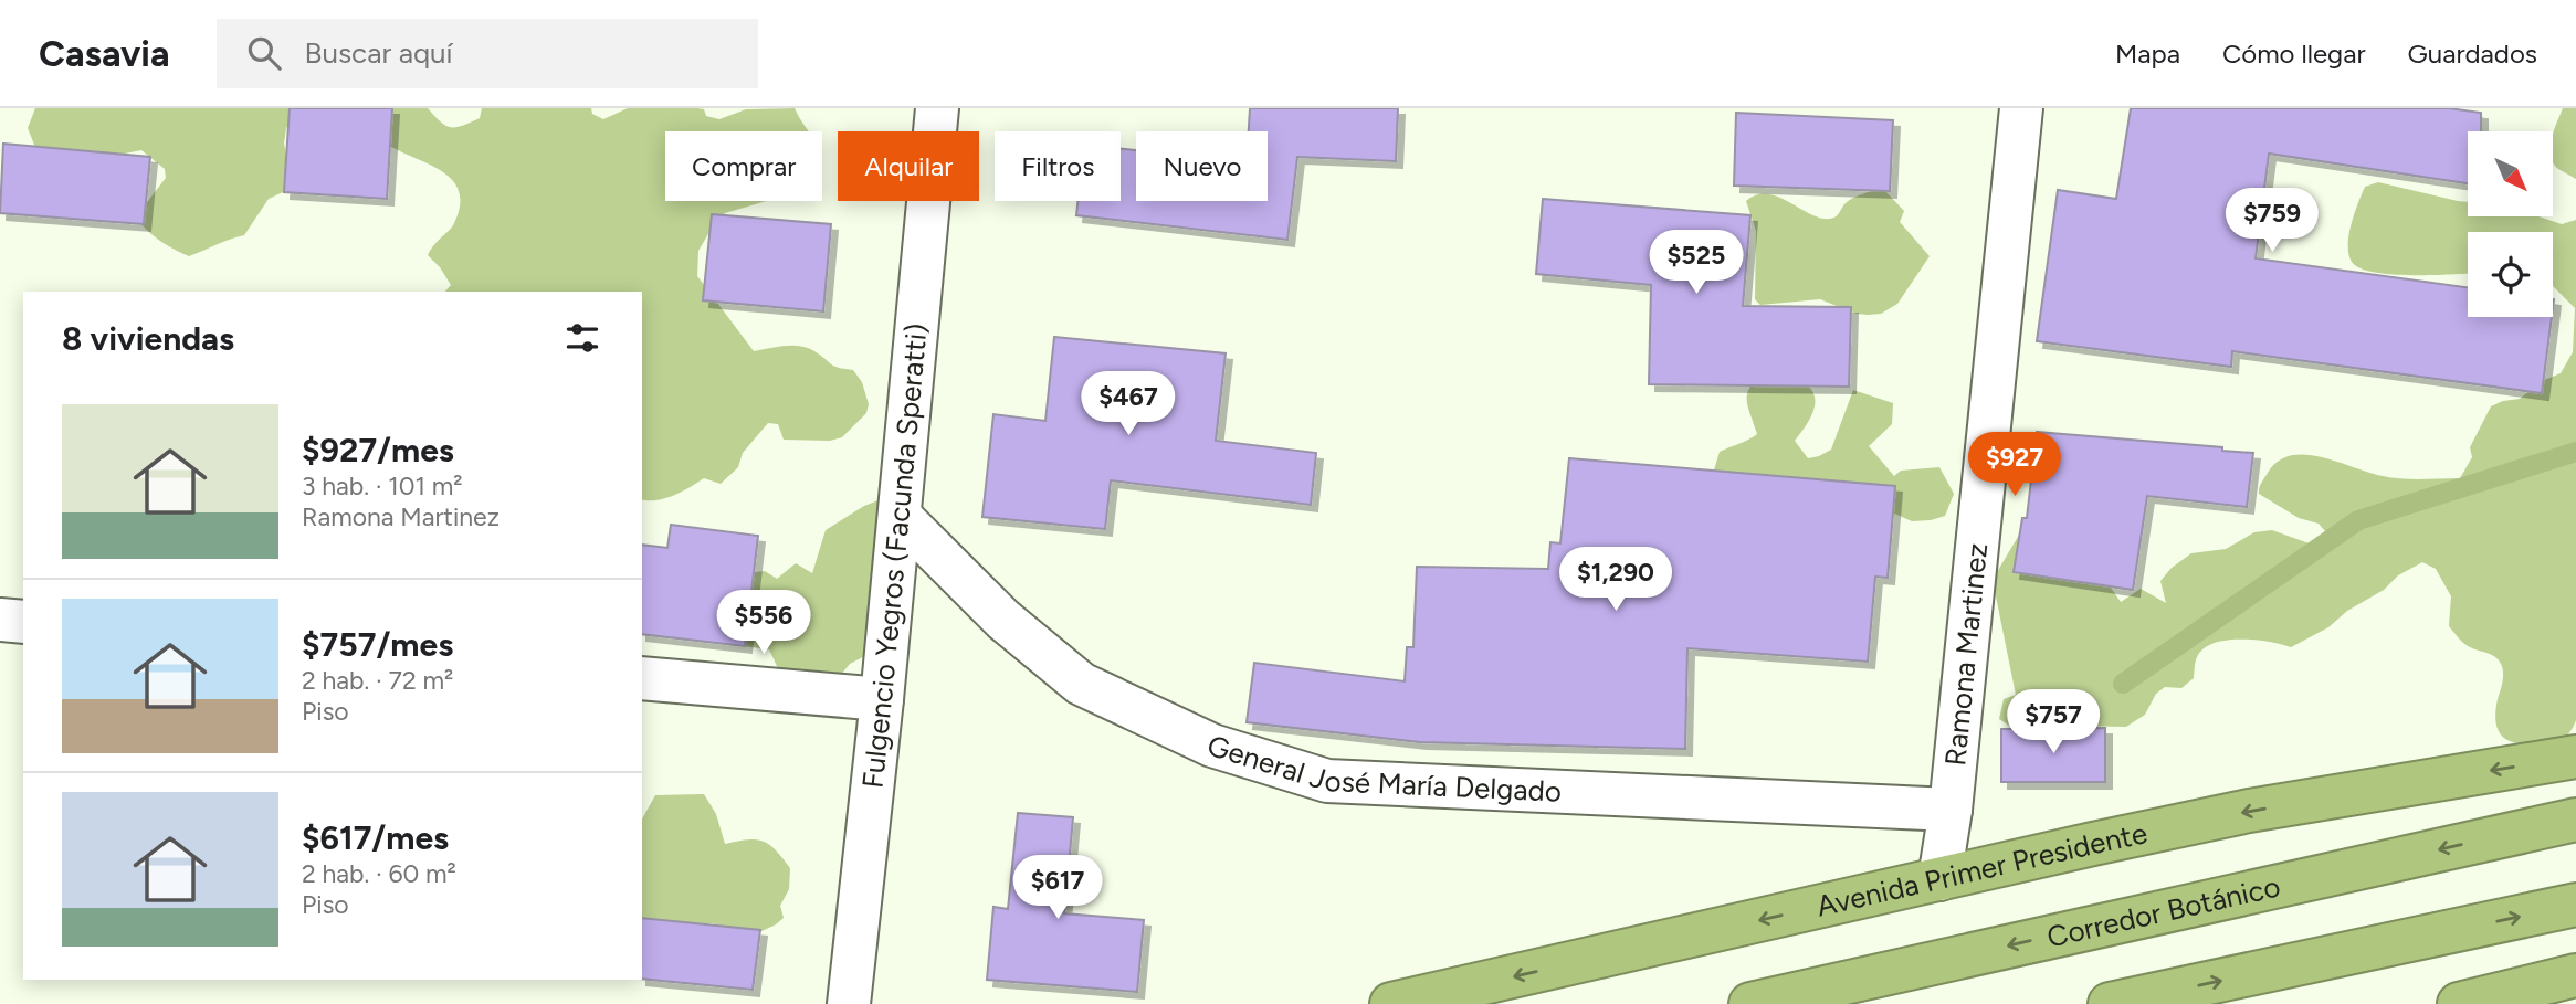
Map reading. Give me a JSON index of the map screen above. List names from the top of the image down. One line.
{"streets":{"highway":["Avenida Primer Presidente","Corredor Botánico"],"street":["Fulgencio Yegros (Facunda Speratti)","Ramona Martinez","General José María Delgado"]},"crossings":[["Fulgencio Yegros (Facunda Speratti)","General José María Delgado"],["Ramona Martinez","General José María Delgado"],["Ramona Martinez","Avenida Primer Presidente"]],"north":"bottom right","page":{"header":"Casavia","search":"Buscar aquí","nav":["Mapa","Cómo llegar","Guardados"],"chip":["Comprar","Alquilar","Filtros","Nuevo"],"price":["$759","$525","$467","$927","$1,290","$556","$757","$617"],"heading":"8 viviendas","list":[{"name":"$927/mes","note":"3 hab. · 101 m² · Ramona Martinez"},{"name":"$757/mes","note":"2 hab. · 72 m² · Piso"},{"name":"$617/mes","note":"2 hab. · 60 m² · Piso"}]}}
